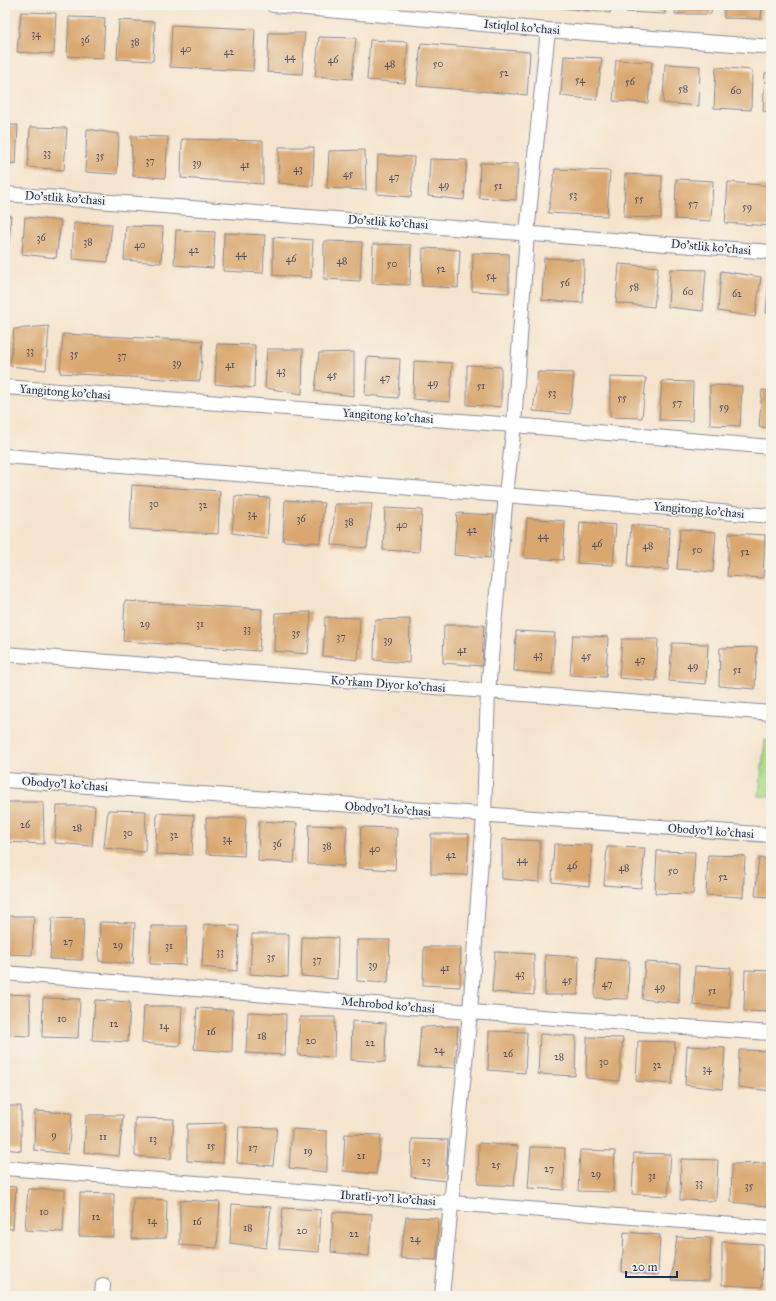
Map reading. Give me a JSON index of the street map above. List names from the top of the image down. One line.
{"streets":{"street":["Istiqlol ko'chasi","Do'stlik ko'chasi","Yangitong ko'chasi","Ko'rkam Diyor ko'chasi","Obodyo'l ko'chasi","Mehrobod ko'chasi","Ibratli-yo'l ko'chasi"]},"house_numbers":["34","36","38","40","42","44","46","48","50","52","54","56","58","60","33","35","37","39","41","43","45","47","49","51","53","55","57","59","36","38","40","42","44","46","48","50","52","54","56","58","60","62","33","35","37","39","41","43","45","47","49","51","53","55","57","59","30","32","34","36","38","40","42","44","46","48","50","52","29","31","33","35","37","39","41","43","45","47","49","51","26","28","30","32","34","36","38","40","42","44","46","48","50","52","27","29","31","33","35","37","39","41","43","45","47","49","51","10","12","14","16","18","20","22","24","26","28","30","32","34","9","11","13","15","17","19","21","23","25","27","29","31","33","35","10","12","14","16","18","20","22","24"],"scale_bar":"20 m"}
